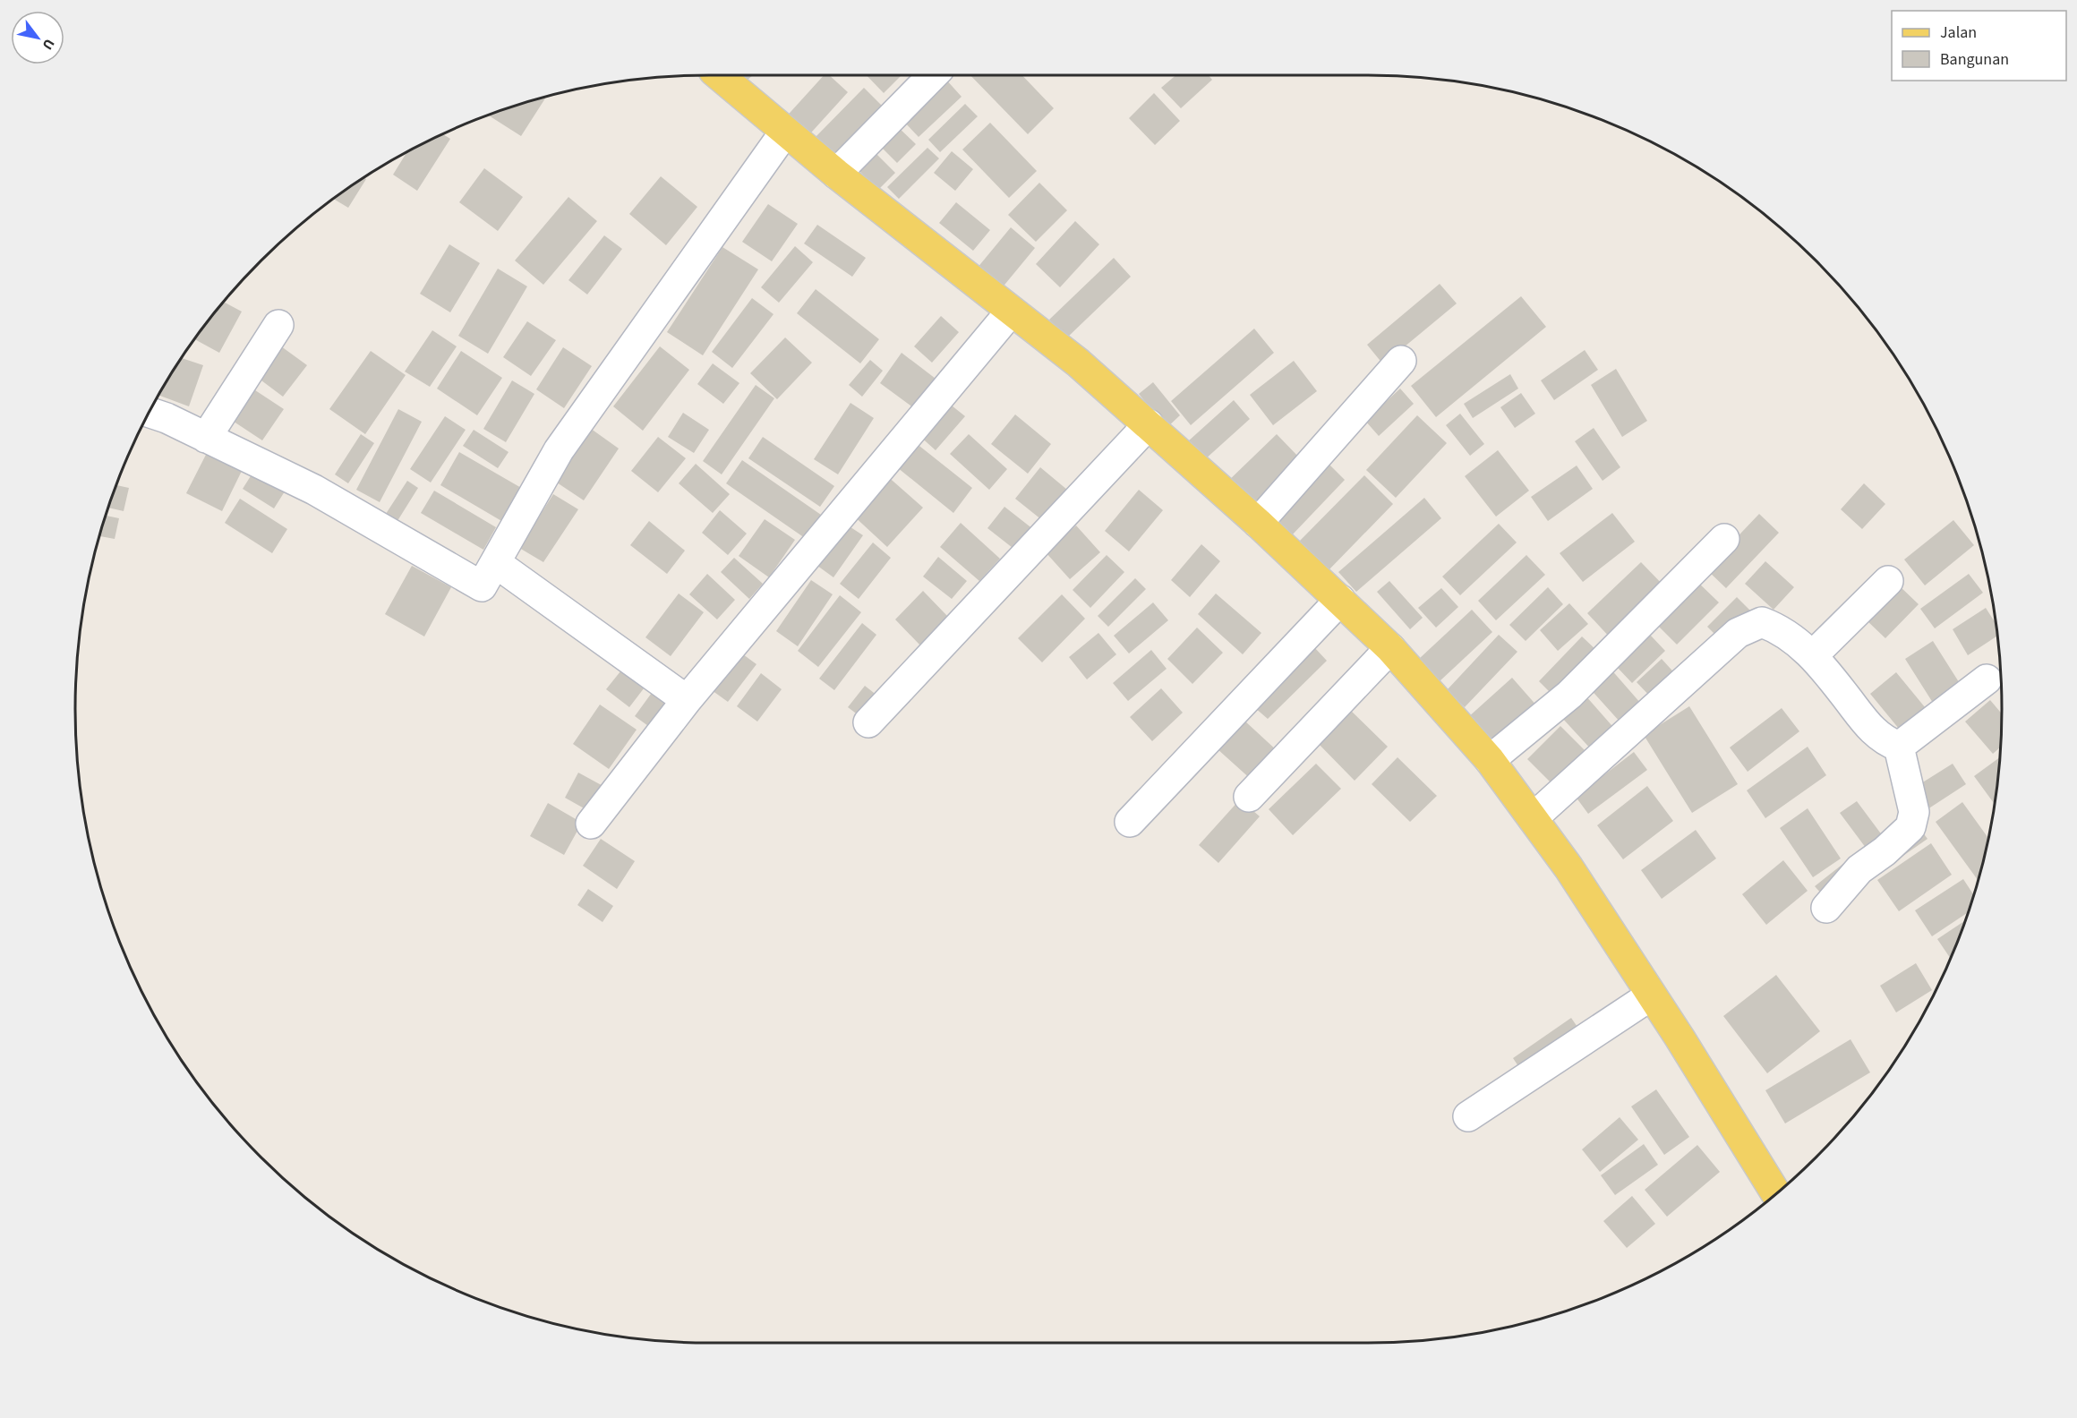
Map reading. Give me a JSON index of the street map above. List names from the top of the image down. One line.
{"legend":["Jalan","Bangunan"],"north":"bottom right"}
